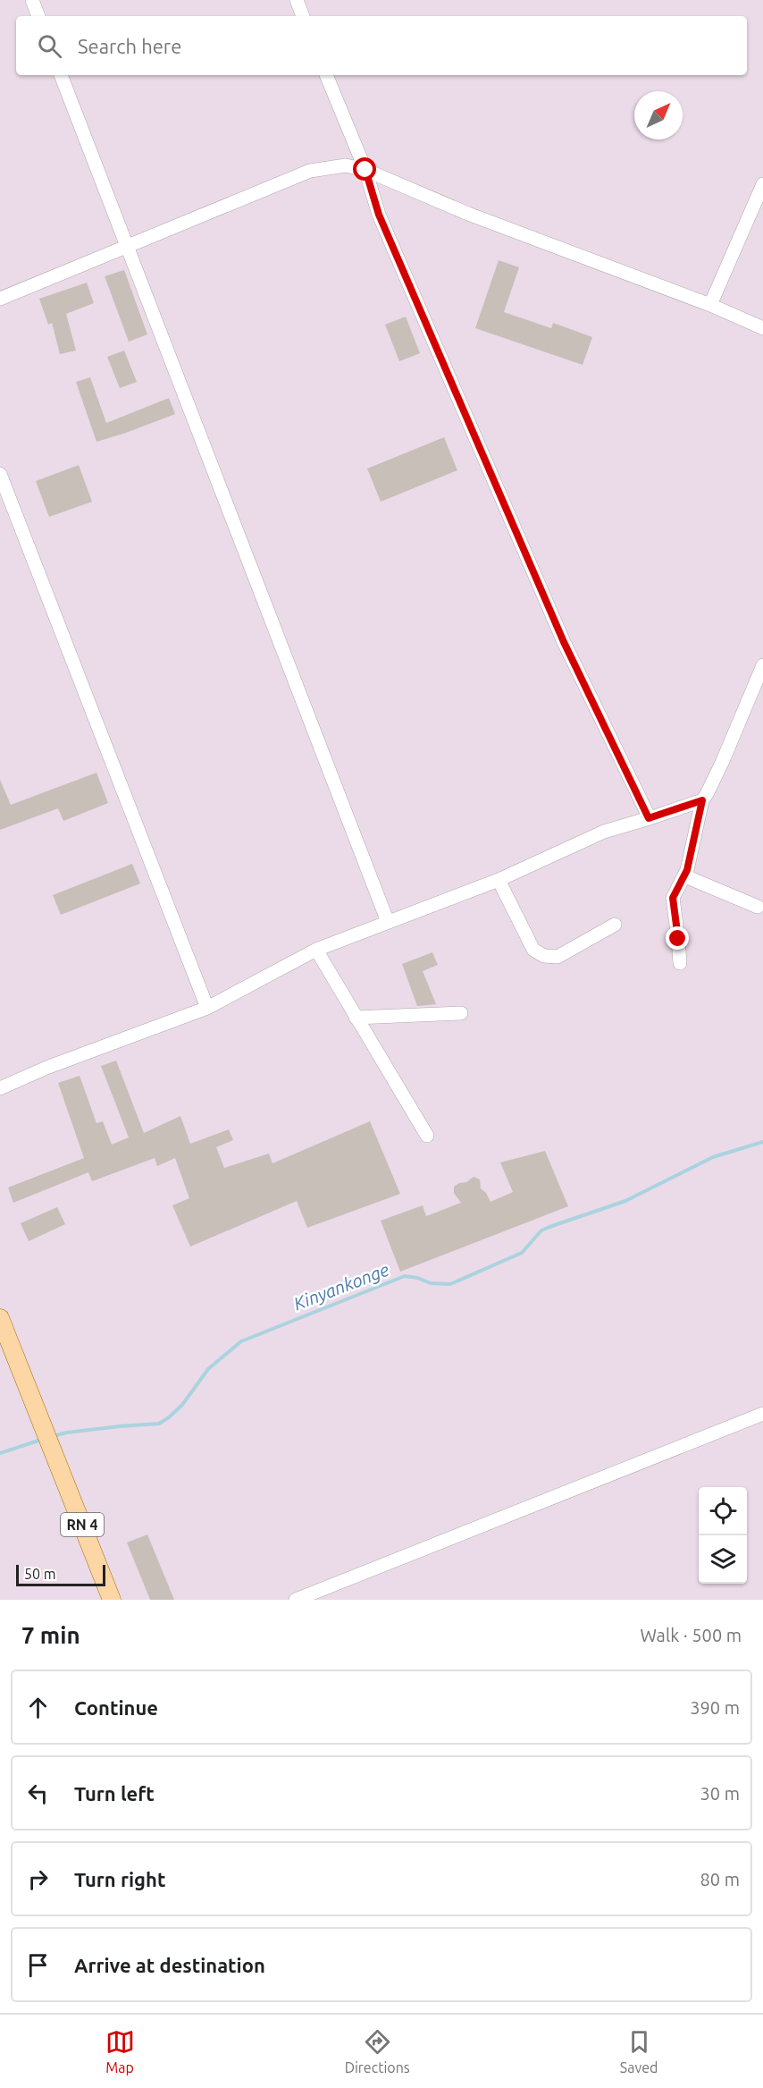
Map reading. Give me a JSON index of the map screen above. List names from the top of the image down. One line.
{"streets":{"main road":["RN 4"]},"water":["Kinyankonge"],"scale_bar":"50 m","north":"top right","page":{"search":"Search here","scale":"50 m","heading":["7 min","Walk · 500 m"],"list":[["Continue","390 m"],["Turn left","30 m"],["Turn right","80 m"],"Arrive at destination"],"nav":["Map","Directions","Saved"]}}
